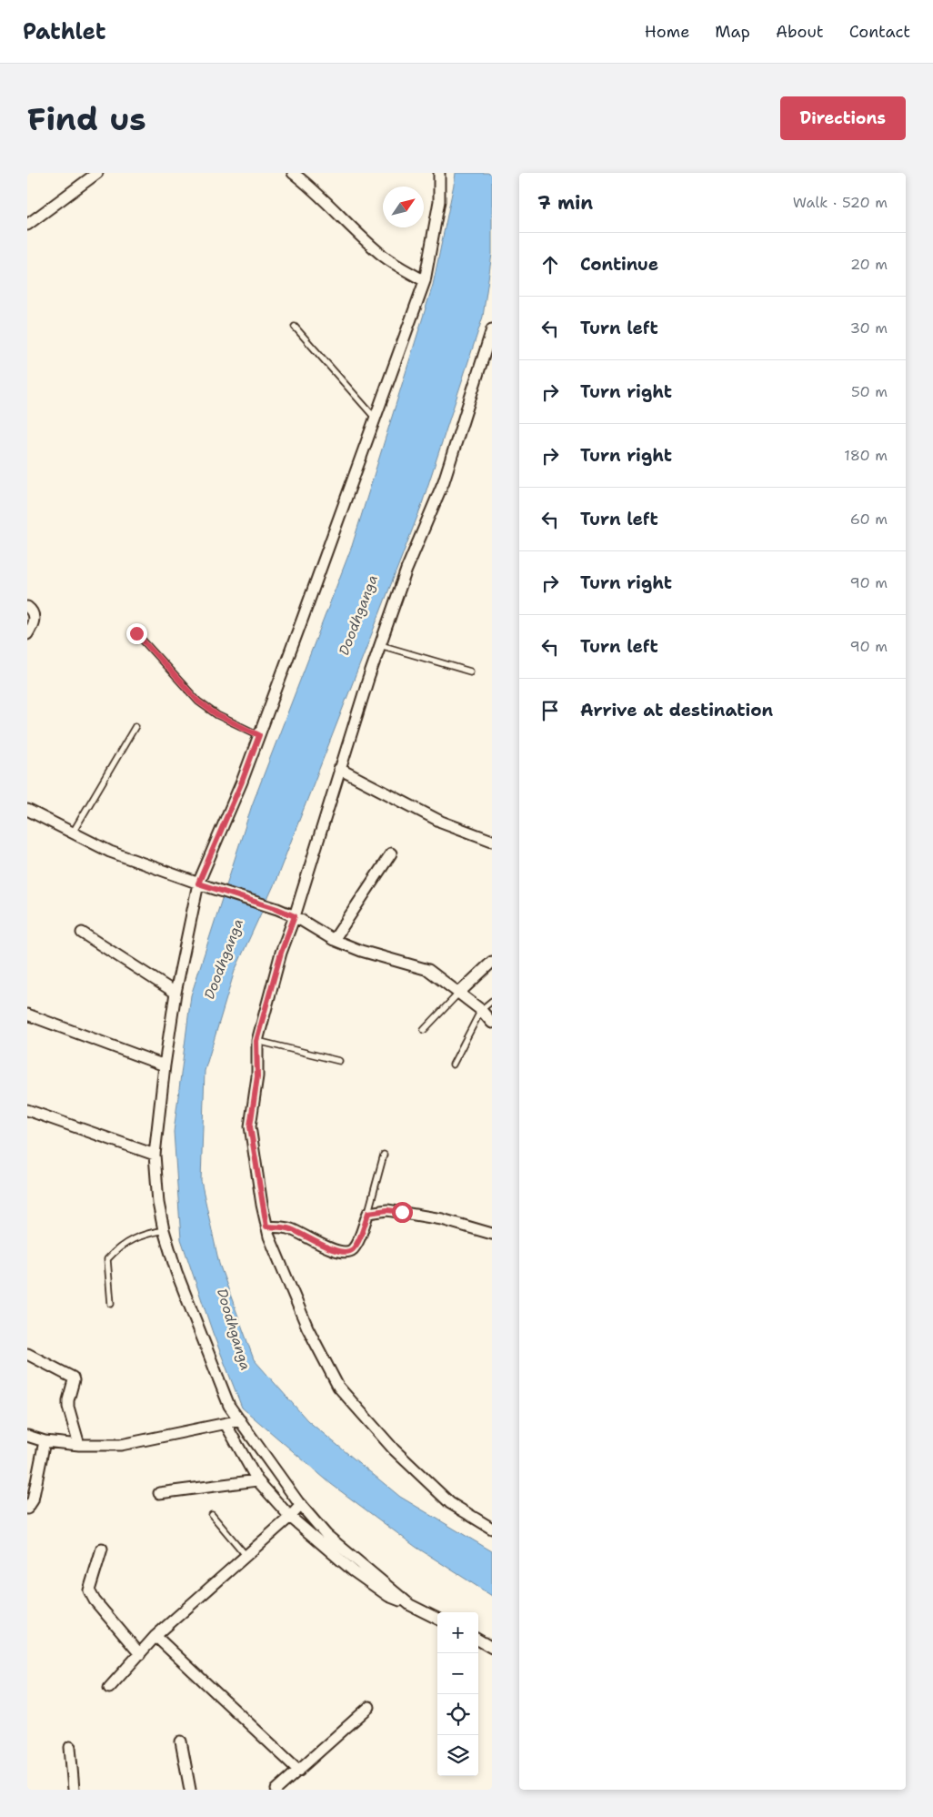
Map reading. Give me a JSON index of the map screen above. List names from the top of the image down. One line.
{"water":["Doodhganga"],"north":"top right","page":{"header":"Pathlet","nav":["Home","Map","About","Contact"],"buttons":"Directions","title":"Find us","heading":["7 min","Walk · 520 m"],"list":[["Continue","20 m"],["Turn left","30 m"],["Turn right","50 m"],["Turn right","180 m"],["Turn left","60 m"],["Turn right","90 m"],["Turn left","90 m"],"Arrive at destination"],"map_buttons":["+","−"]}}
